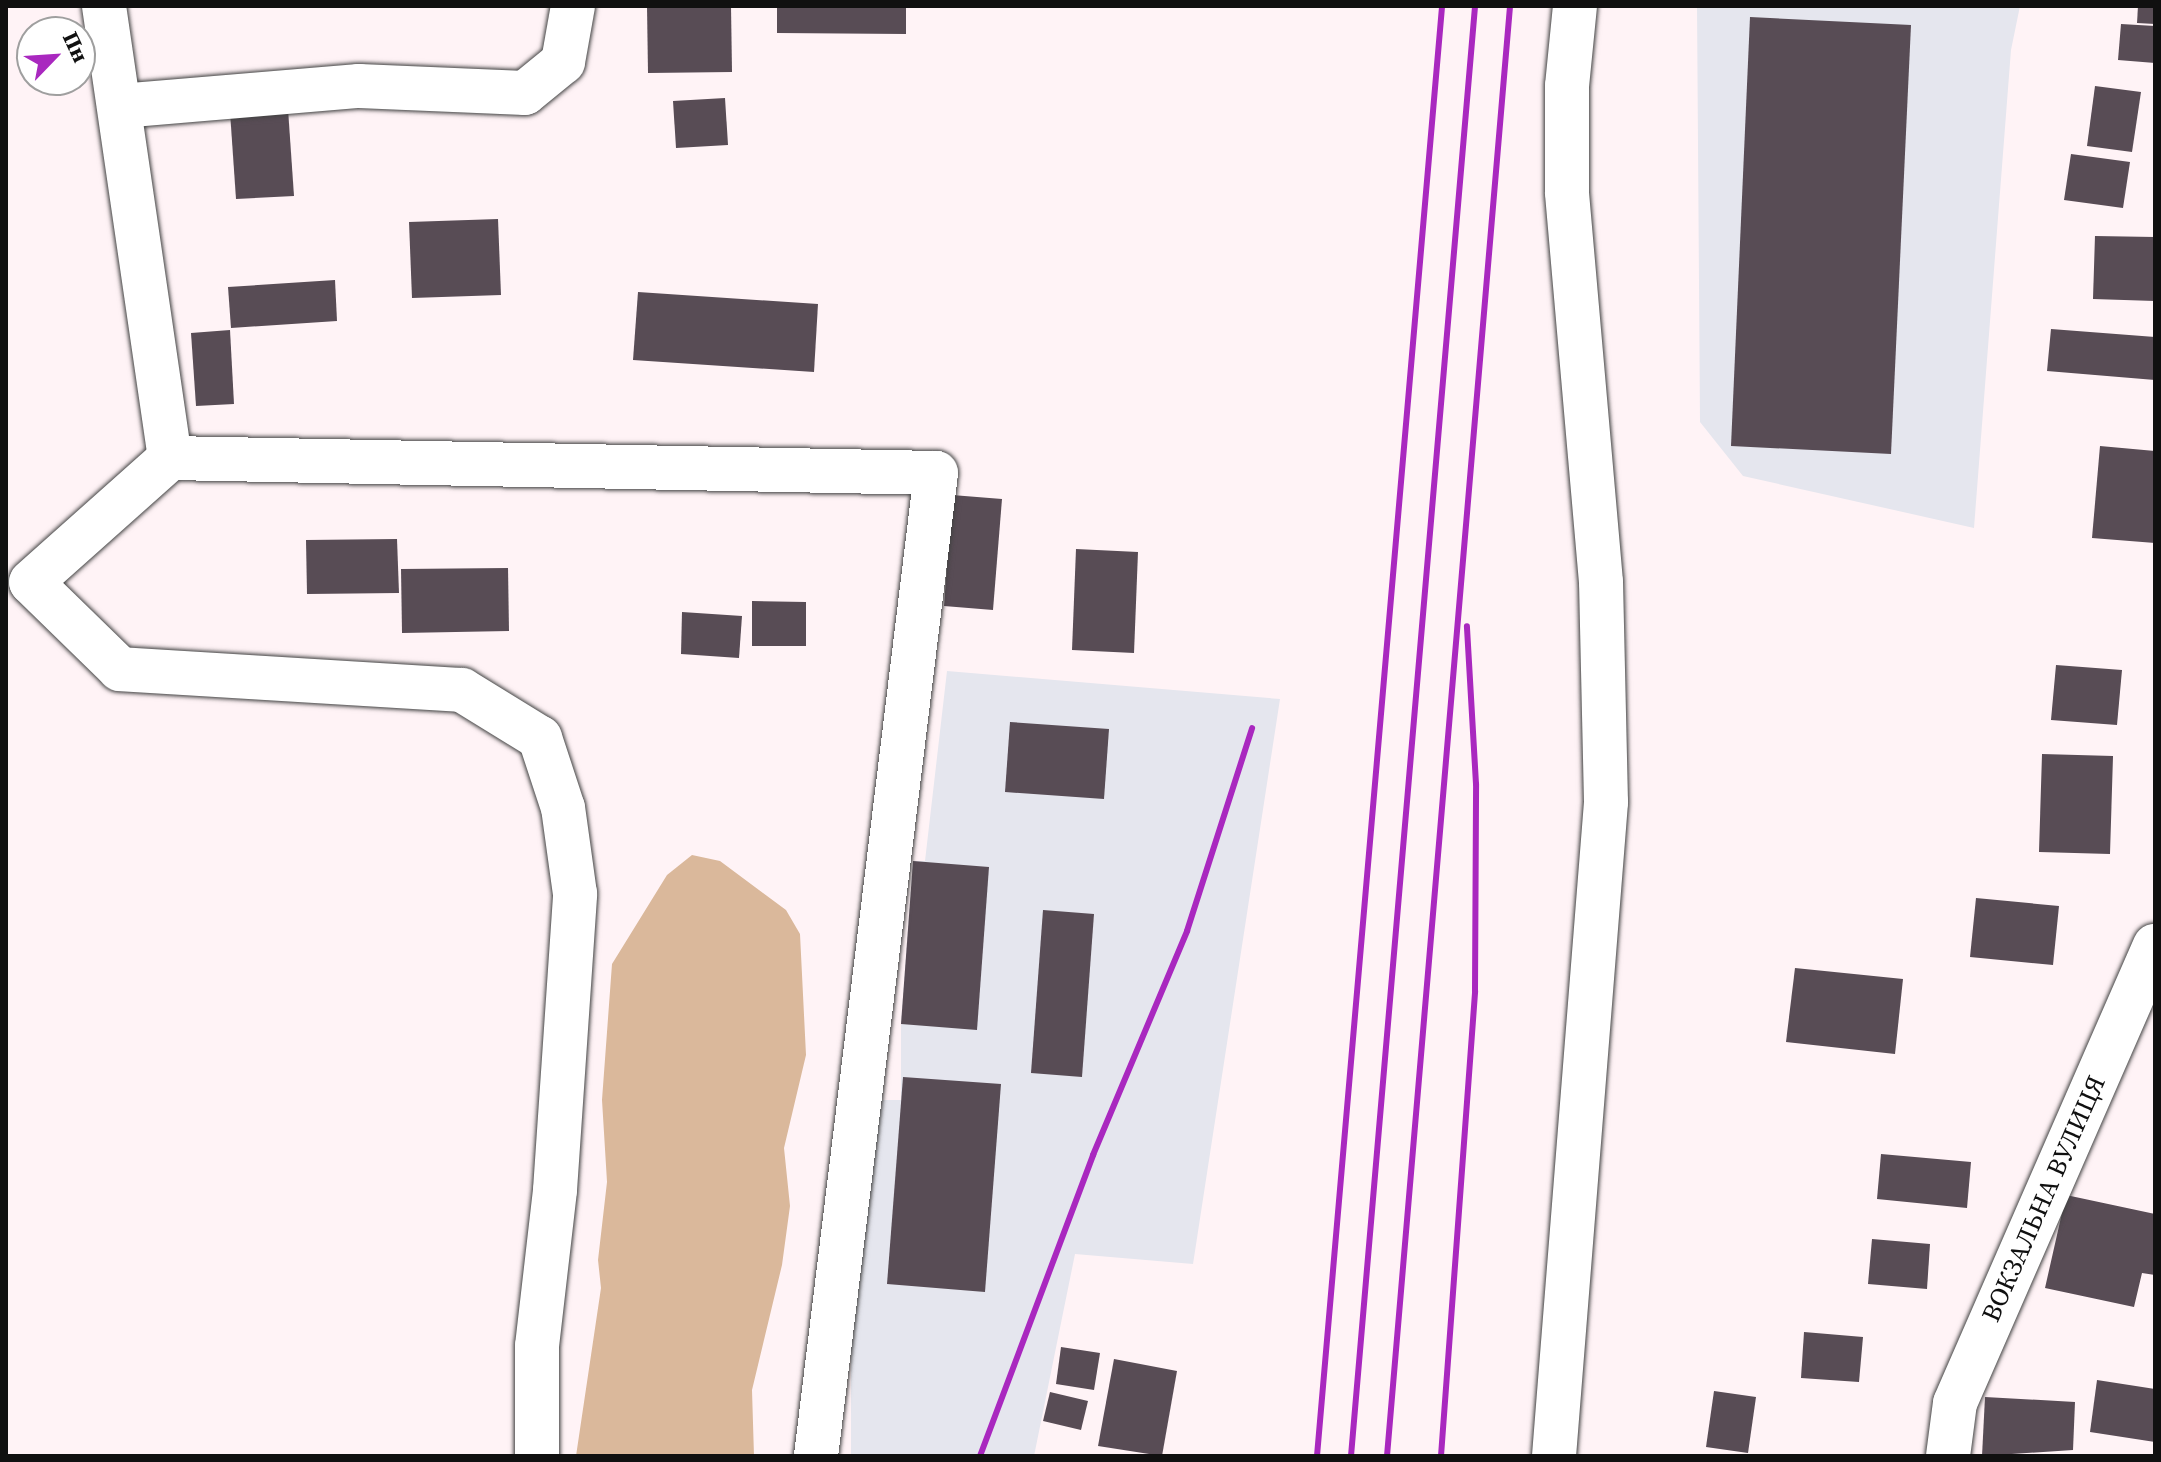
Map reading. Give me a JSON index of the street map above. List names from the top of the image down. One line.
{"streets":{"street":["ВОКЗАЛЬНА ВУЛИЦЯ"]},"north":"top right"}
